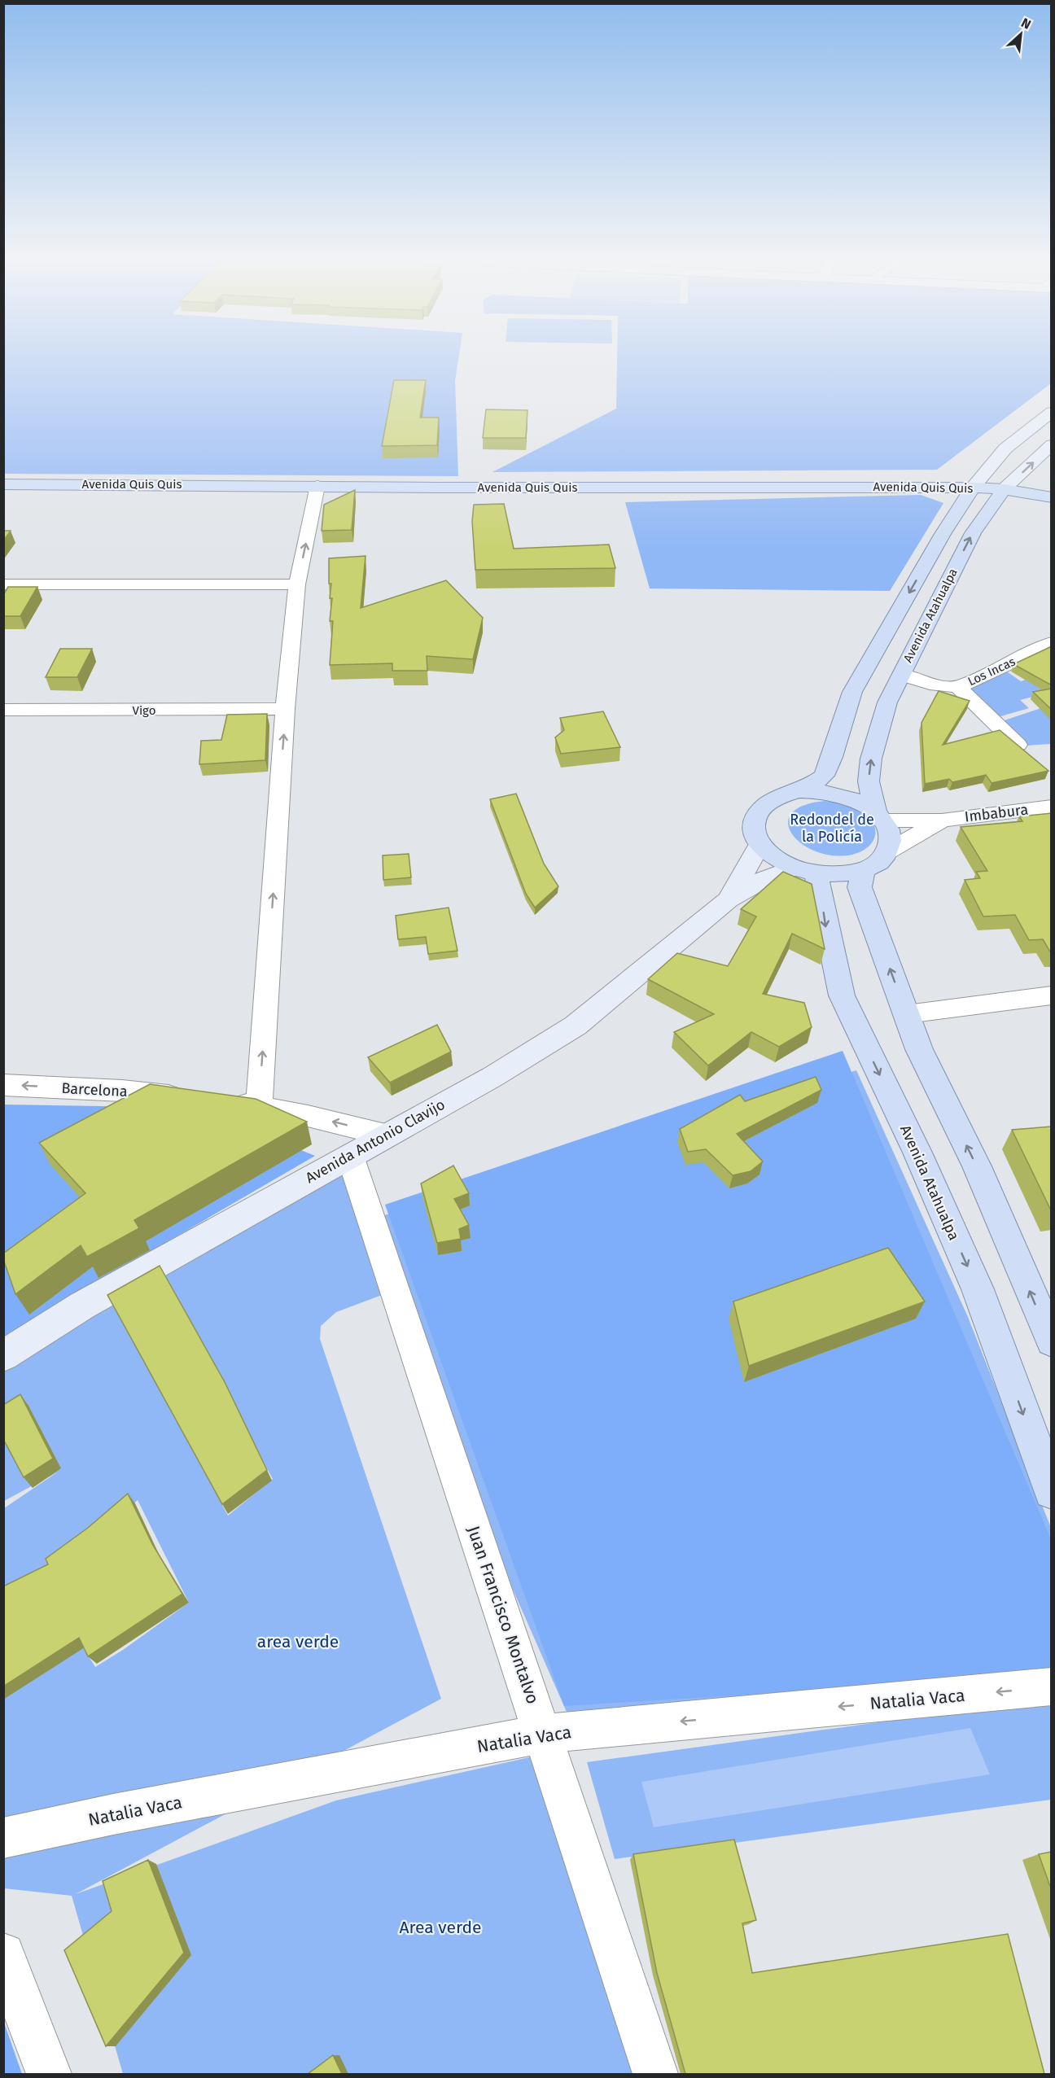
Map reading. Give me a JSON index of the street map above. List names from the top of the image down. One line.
{"streets":{"main road":["Avenida Quis Quis","Avenida Atahualpa","Avenida Antonio Clavijo"],"street":["Los Incas","Vigo","Imbabura","Barcelona","Juan Francisco Montalvo","Natalia Vaca"]},"crossings":[["Avenida Quis Quis","Avenida Atahualpa"],["Avenida Atahualpa","Los Incas"],["Avenida Atahualpa","Imbabura"],["Avenida Atahualpa","Avenida Antonio Clavijo"],["Imbabura","Avenida Antonio Clavijo"],["Avenida Antonio Clavijo","Juan Francisco Montalvo"],["Juan Francisco Montalvo","Natalia Vaca"]],"one_way":["Barcelona","Natalia Vaca"],"parks":["Redondel de la Policía","area verde","Area verde"],"north":"top right"}
